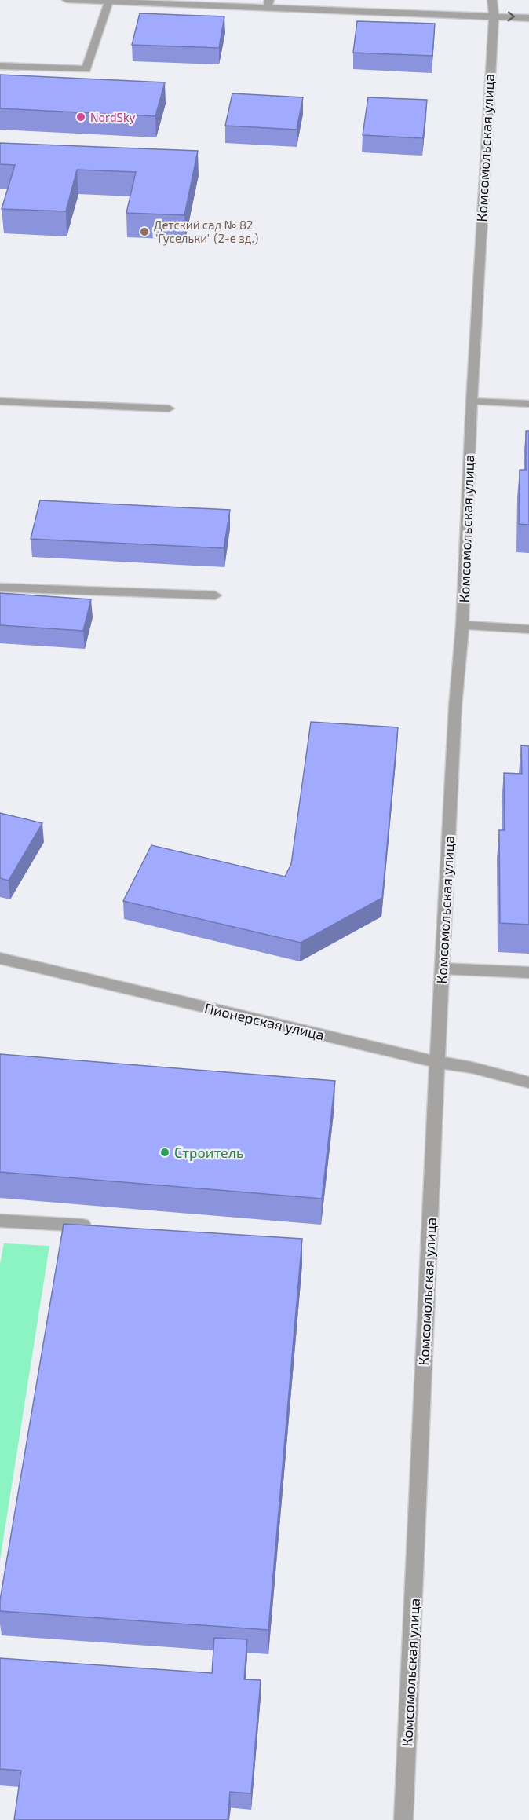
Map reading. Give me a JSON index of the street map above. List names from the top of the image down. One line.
{"streets":{"street":["Комсомольская улица","Пионерская улица"]},"crossings":[["Комсомольская улица","Пионерская улица"]],"places":["NordSky","Детский сад № 82 \"Гусельки\" (2-е зд.)","Строитель"]}
